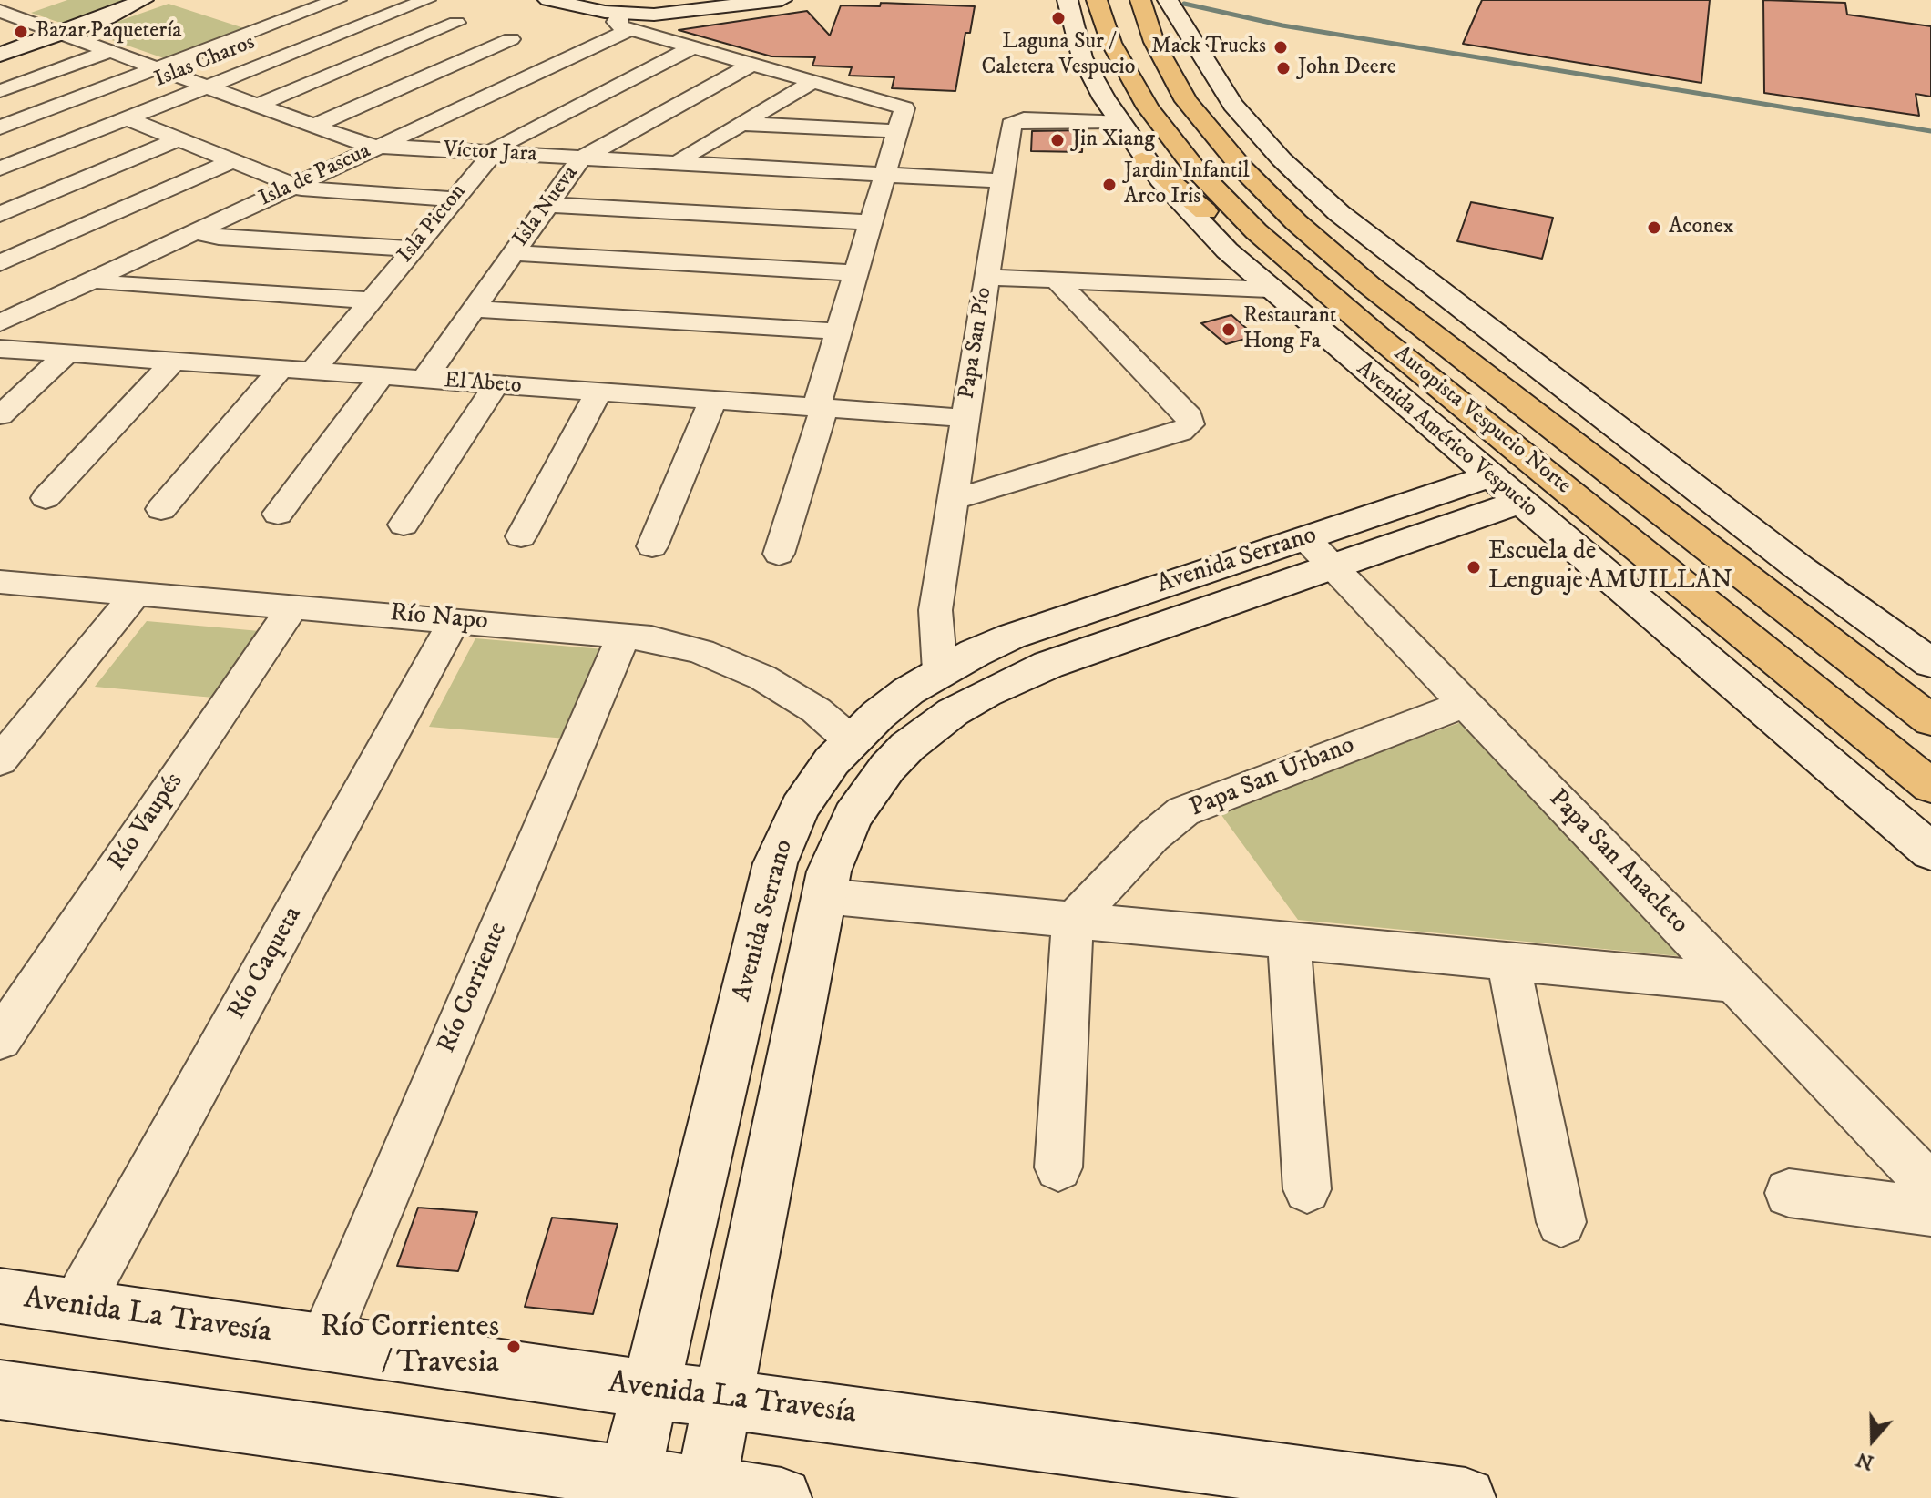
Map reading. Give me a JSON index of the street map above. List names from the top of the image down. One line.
{"streets":{"highway":["Autopista Vespucio Norte"],"street":["Islas Charos","Víctor Jara","Isla de Pascua","Isla Nueva","Isla Picton","Papa San Pío","El Abeto","Avenida Américo Vespucio","Avenida Serrano","Río Napo","Papa San Urbano","Río Vaupés","Papa San Anacleto","Río Caqueta","Río Corriente","Avenida La Travesía"]},"crossings":[["Islas Charos","Víctor Jara"],["Víctor Jara","Isla de Pascua"],["Víctor Jara","Isla Nueva"],["Víctor Jara","Isla Picton"],["Víctor Jara","Papa San Pío"],["Isla Nueva","El Abeto"],["Isla Picton","El Abeto"],["Papa San Pío","El Abeto"],["Papa San Pío","Avenida Américo Vespucio"],["Papa San Pío","Avenida Serrano"],["Autopista Vespucio Norte","Avenida Américo Vespucio"],["Avenida Américo Vespucio","Avenida Serrano"],["Avenida Serrano","Río Napo"],["Avenida Serrano","Papa San Anacleto"],["Avenida Serrano","Avenida La Travesía"],["Río Napo","Río Vaupés"],["Río Napo","Río Caqueta"],["Río Napo","Río Corriente"],["Papa San Urbano","Papa San Anacleto"],["Río Caqueta","Avenida La Travesía"],["Río Corriente","Avenida La Travesía"]],"places":["Laguna Sur / Caletera Vespucio","Bazar Paquetería","Mack Trucks","John Deere","Jin Xiang","Jardin Infantil Arco Iris","Aconex","Restaurant Hong Fa","Escuela de Lenguaje AMUILLAN","Río Corrientes / Travesia"],"north":"bottom"}
